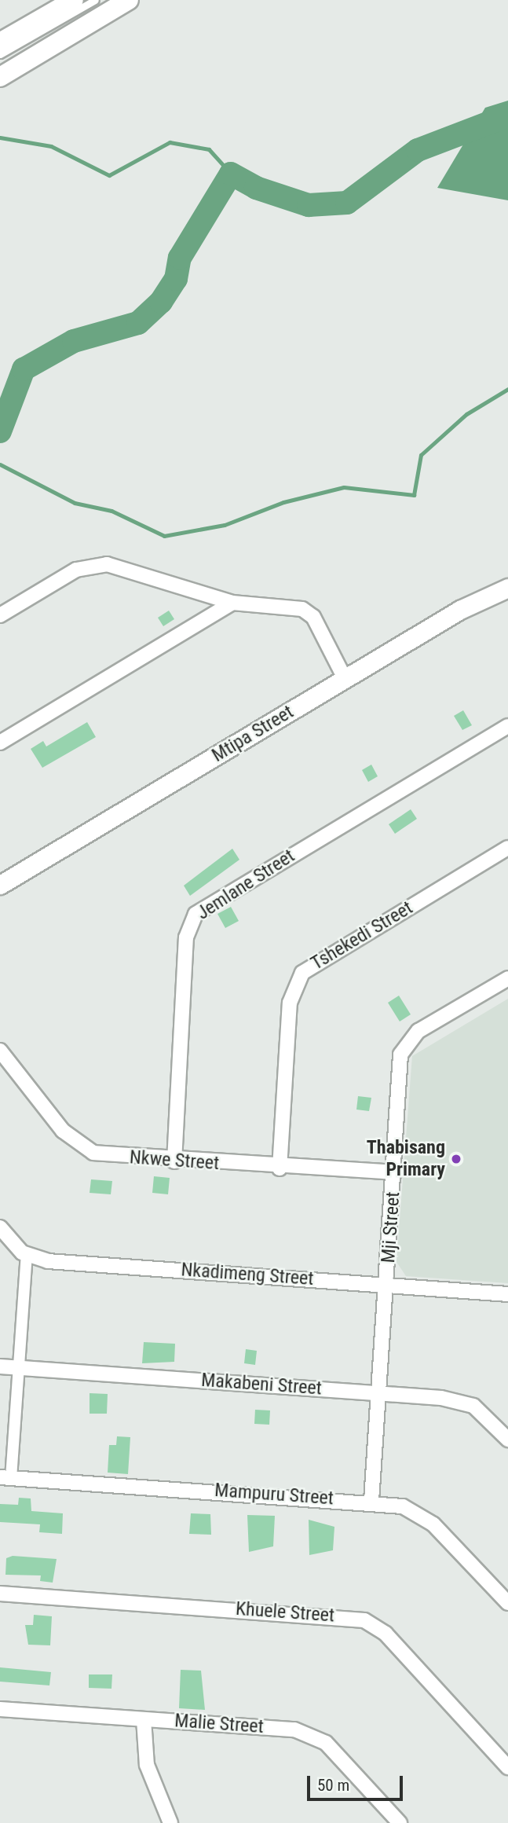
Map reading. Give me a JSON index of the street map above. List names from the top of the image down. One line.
{"streets":{"street":["Mtipa Street","Jemlane Street","Tshekedi Street","Nkwe Street","Mji Street","Nkadimeng Street","Makabeni Street","Mampuru Street","Khuele Street","Malie Street"]},"crossings":[["Jemlane Street","Nkwe Street"],["Tshekedi Street","Nkwe Street"],["Nkwe Street","Mji Street"],["Mji Street","Nkadimeng Street"],["Mji Street","Makabeni Street"],["Mji Street","Mampuru Street"]],"places":["Thabisang Primary"],"scale_bar":"50 m"}
